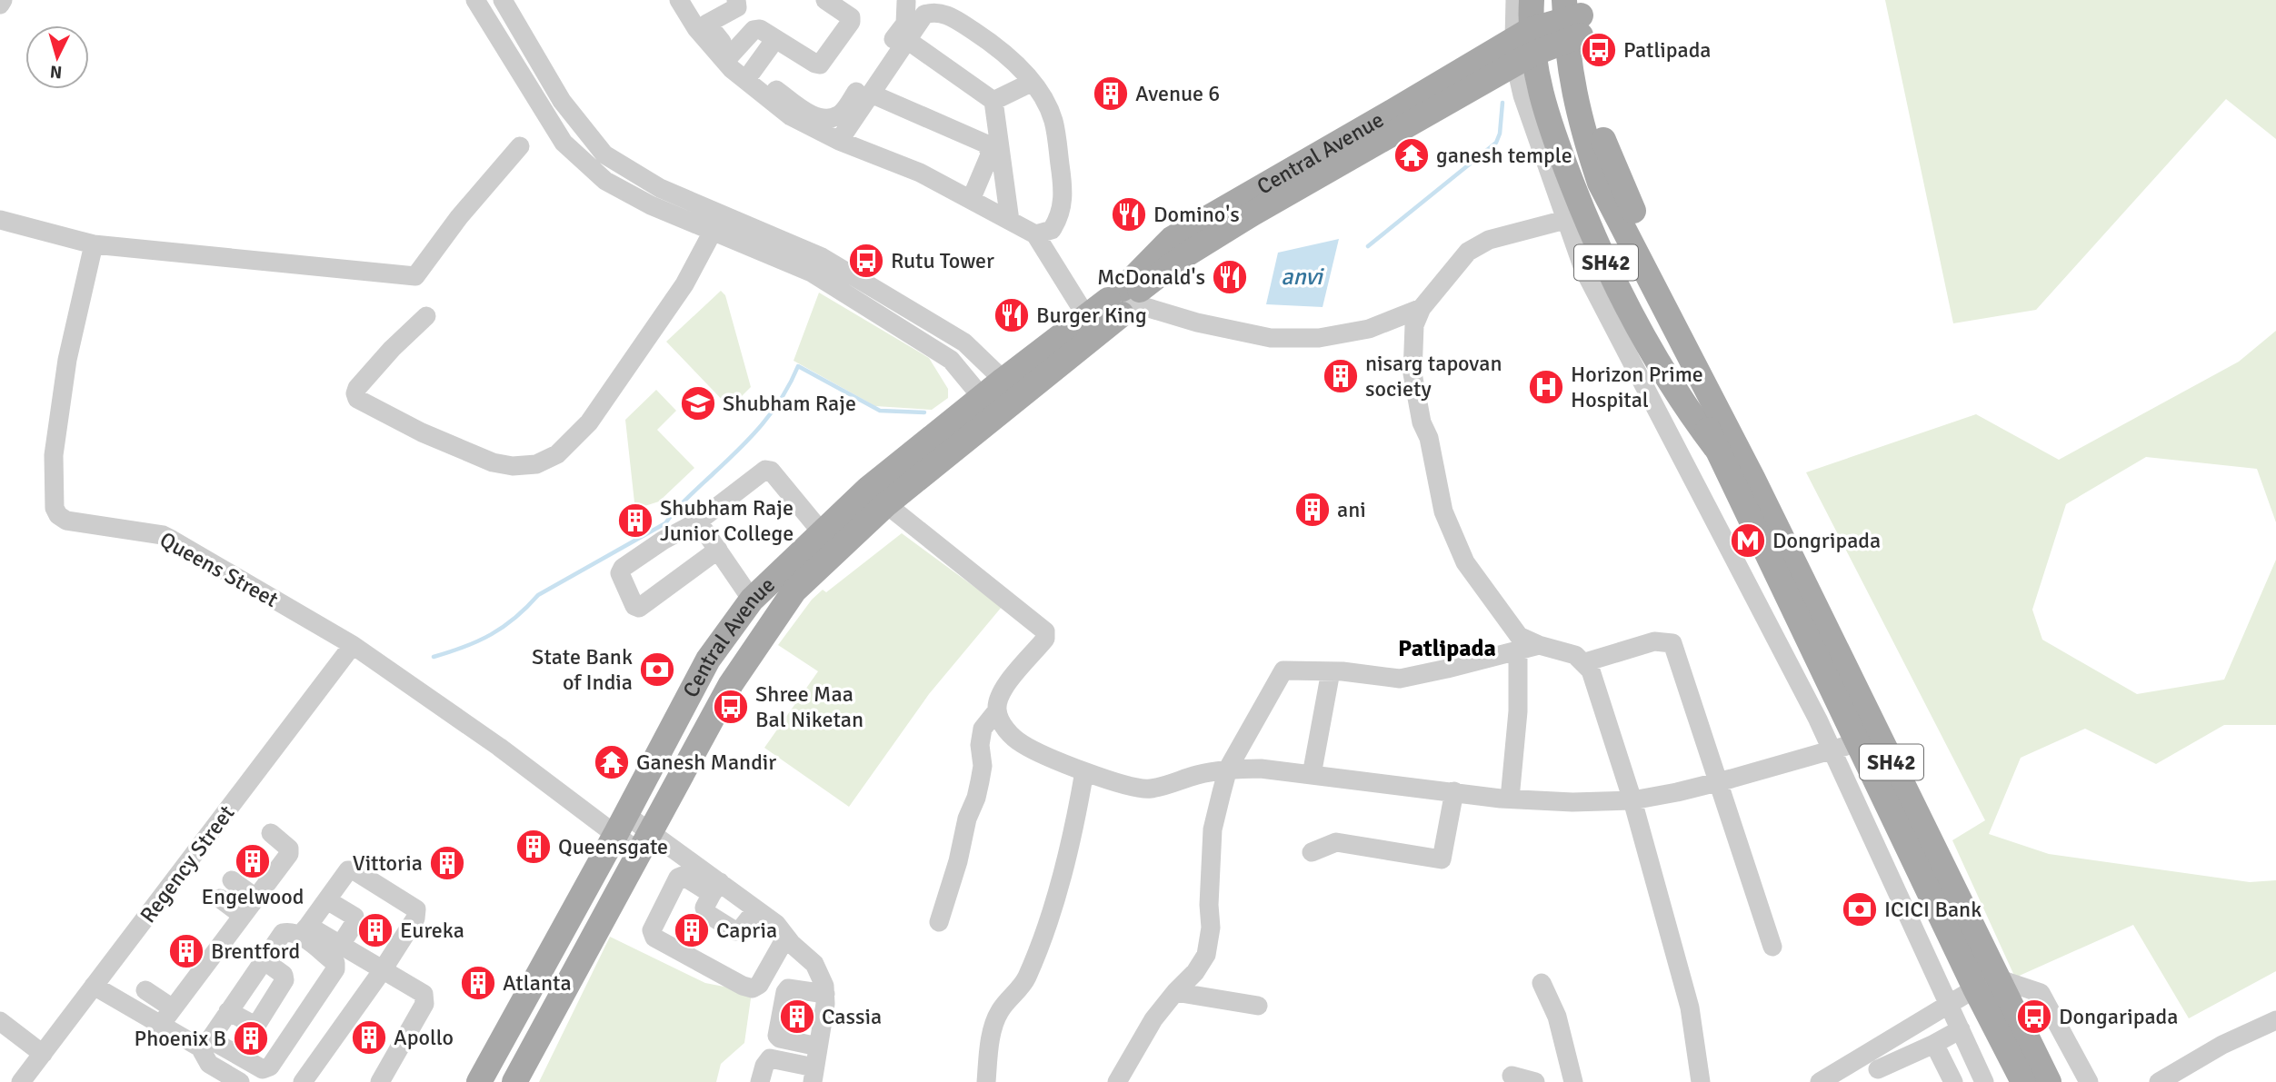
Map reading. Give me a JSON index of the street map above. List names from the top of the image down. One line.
{"streets":{"main road":["Central Avenue","SH42"],"street":["Queens Street","Regency Street"]},"crossings":[["Central Avenue","SH42"],["Central Avenue","Queens Street"],["Queens Street","Regency Street"]],"districts":["Patlipada"],"water":["anvi"],"places":{"bus stop":["Patlipada","Rutu Tower","Shree Maa Bal Niketan","Dongaripada"],"building":["Avenue 6","nisarg tapovan society","ani","Shubham Raje Junior College","Queensgate","Engelwood","Vittoria","Eureka","Capria","Brentford","Atlanta","Cassia","Apollo","Phoenix B"],"temple":["ganesh temple","Ganesh Mandir"],"restaurant":["Domino's","McDonald's","Burger King"],"hospital":["Horizon Prime Hospital"],"school or university":["Shubham Raje"],"metro station":["Dongripada"],"bank":["State Bank of India","ICICI Bank"]},"north":"bottom"}
